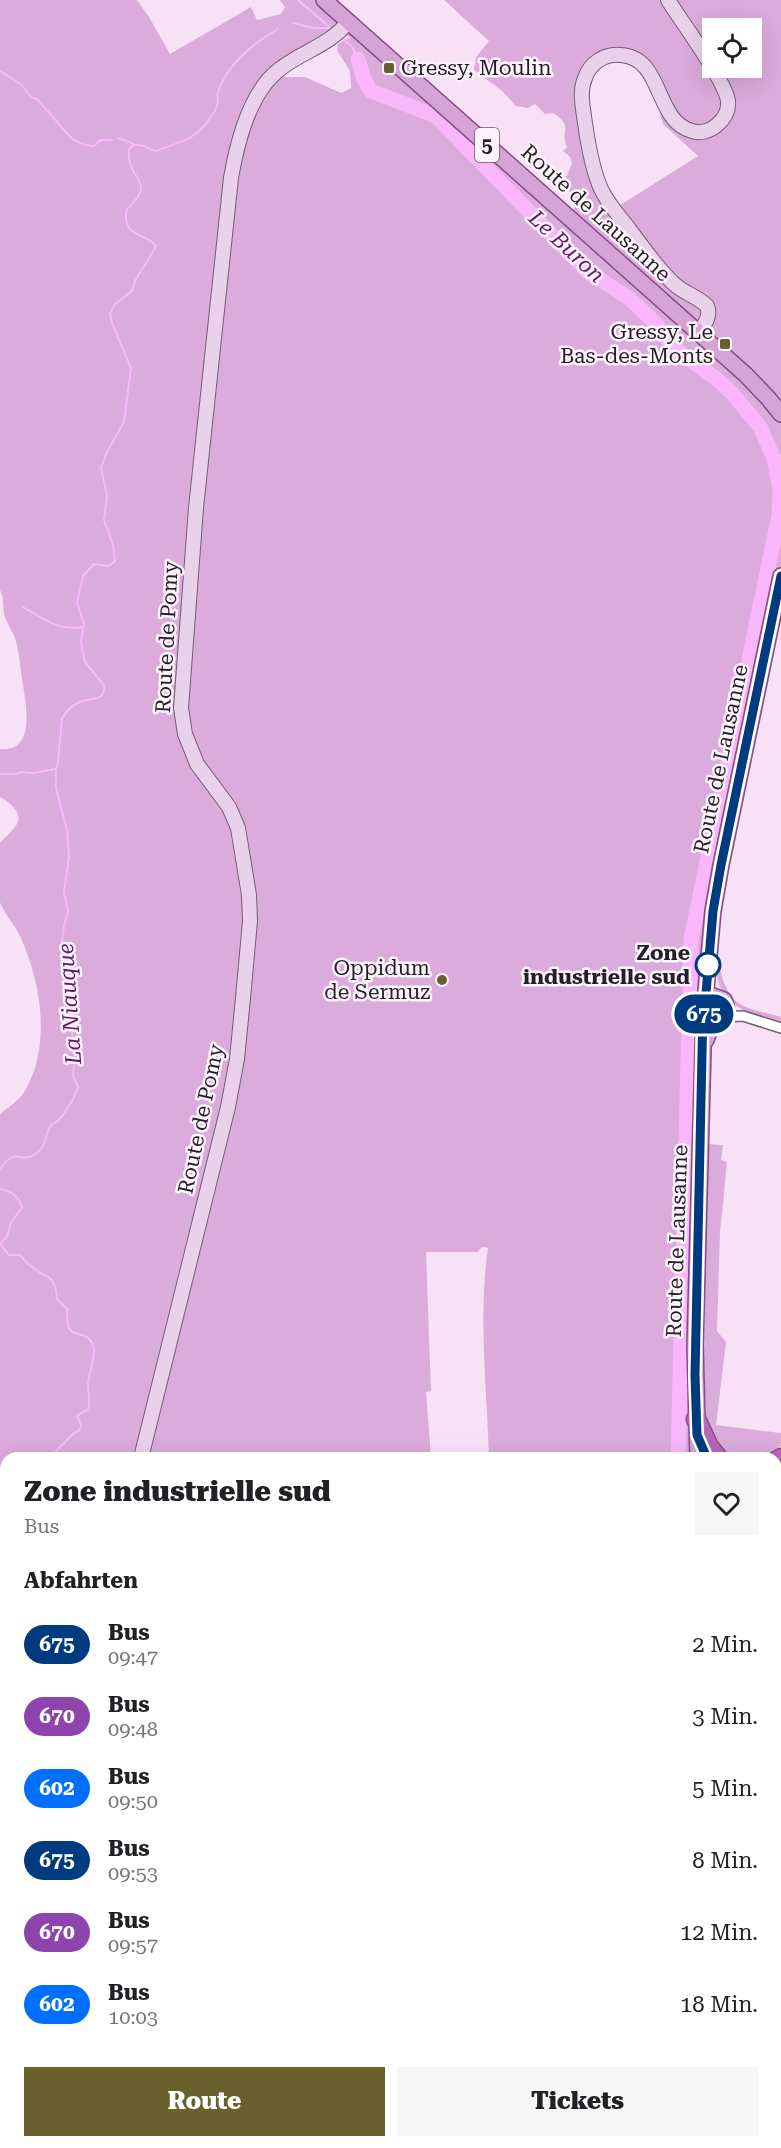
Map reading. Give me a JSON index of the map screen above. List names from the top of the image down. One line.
{"streets":{"main road":["5","Route de Lausanne"],"street":["Route de Pomy"]},"crossings":[["Route de Lausanne","Route de Pomy"]],"water":["Le Buron","La Niauque"],"places":{"transit":["Gressy, Moulin","Gressy, Le Bas-des-Monts"],"other":["Zone industrielle sud","Oppidum de Sermuz"]},"lines":["bus line 675"],"page":{"on_map":"675","heading":[["Zone industrielle sud","Bus"],"Abfahrten"],"list":[{"mark":"675","name":"Bus","note":"09:47","value":"2 Min."},{"mark":"670","name":"Bus","note":"09:48","value":"3 Min."},{"mark":"602","name":"Bus","note":"09:50","value":"5 Min."},{"mark":"675","name":"Bus","note":"09:53","value":"8 Min."},{"mark":"670","name":"Bus","note":"09:57","value":"12 Min."},{"mark":"602","name":"Bus","note":"10:03","value":"18 Min."}],"buttons":["Route","Tickets"]}}
